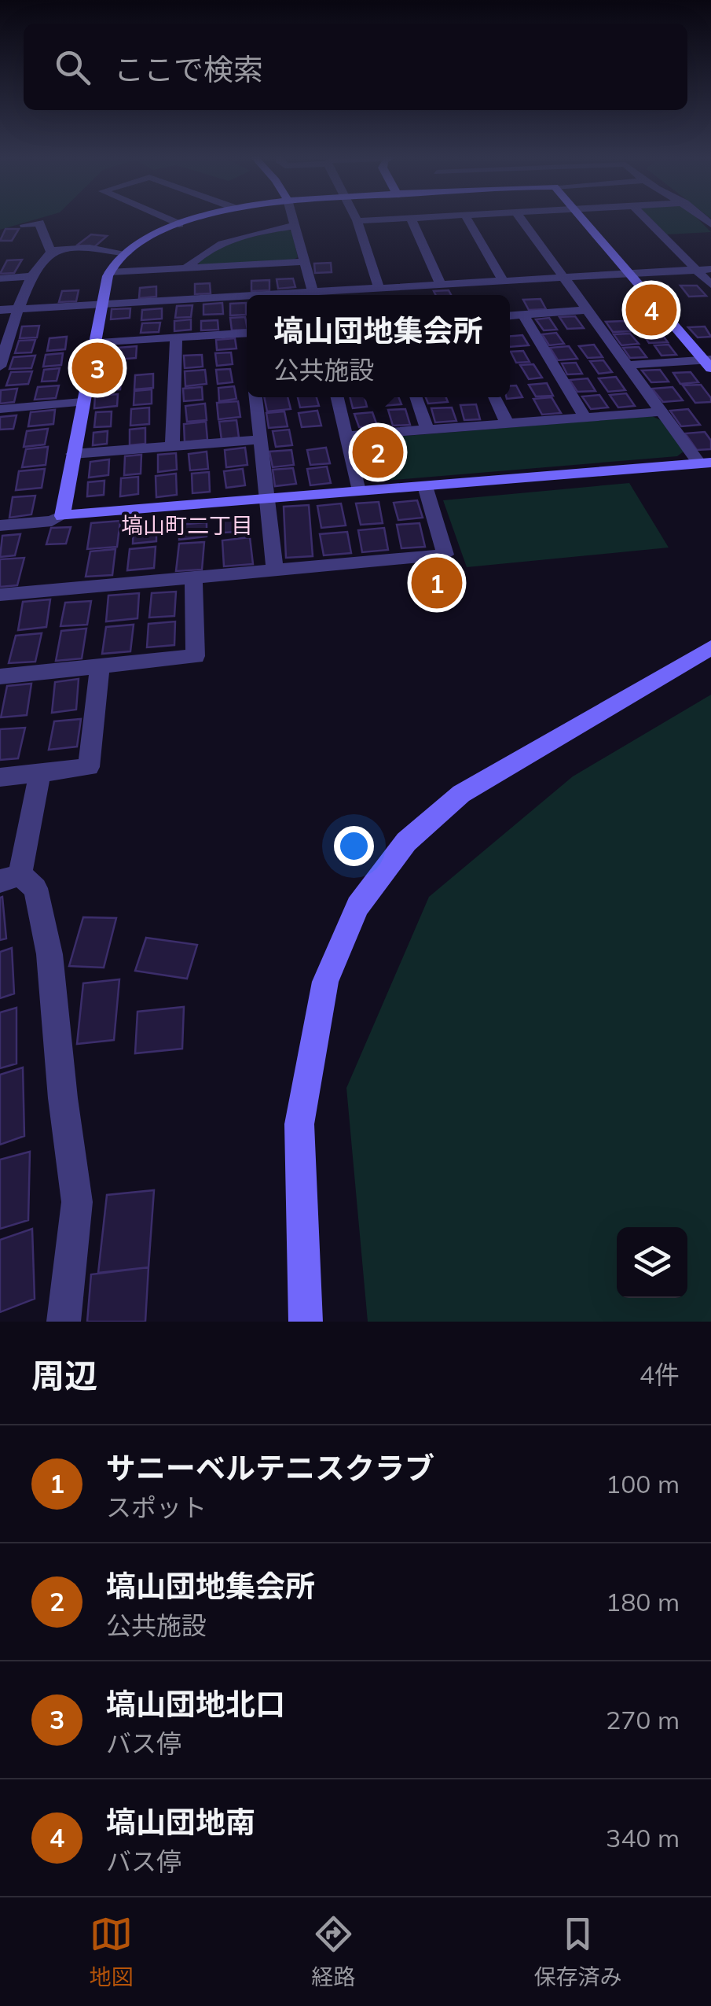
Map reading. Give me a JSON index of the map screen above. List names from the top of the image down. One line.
{"districts":["塙山町二丁目"],"page":{"search":"ここで検索","pins":["4","3","2","1"],"popup":["塙山団地集会所","公共施設"],"heading":["周辺","4件"],"list":[{"mark":"1","name":"サニーベルテニスクラブ","note":"スポット","value":"100 m"},{"mark":"2","name":"塙山団地集会所","note":"公共施設","value":"180 m"},{"mark":"3","name":"塙山団地北口","note":"バス停","value":"270 m"},{"mark":"4","name":"塙山団地南","note":"バス停","value":"340 m"}],"nav":["地図","経路","保存済み"]}}
